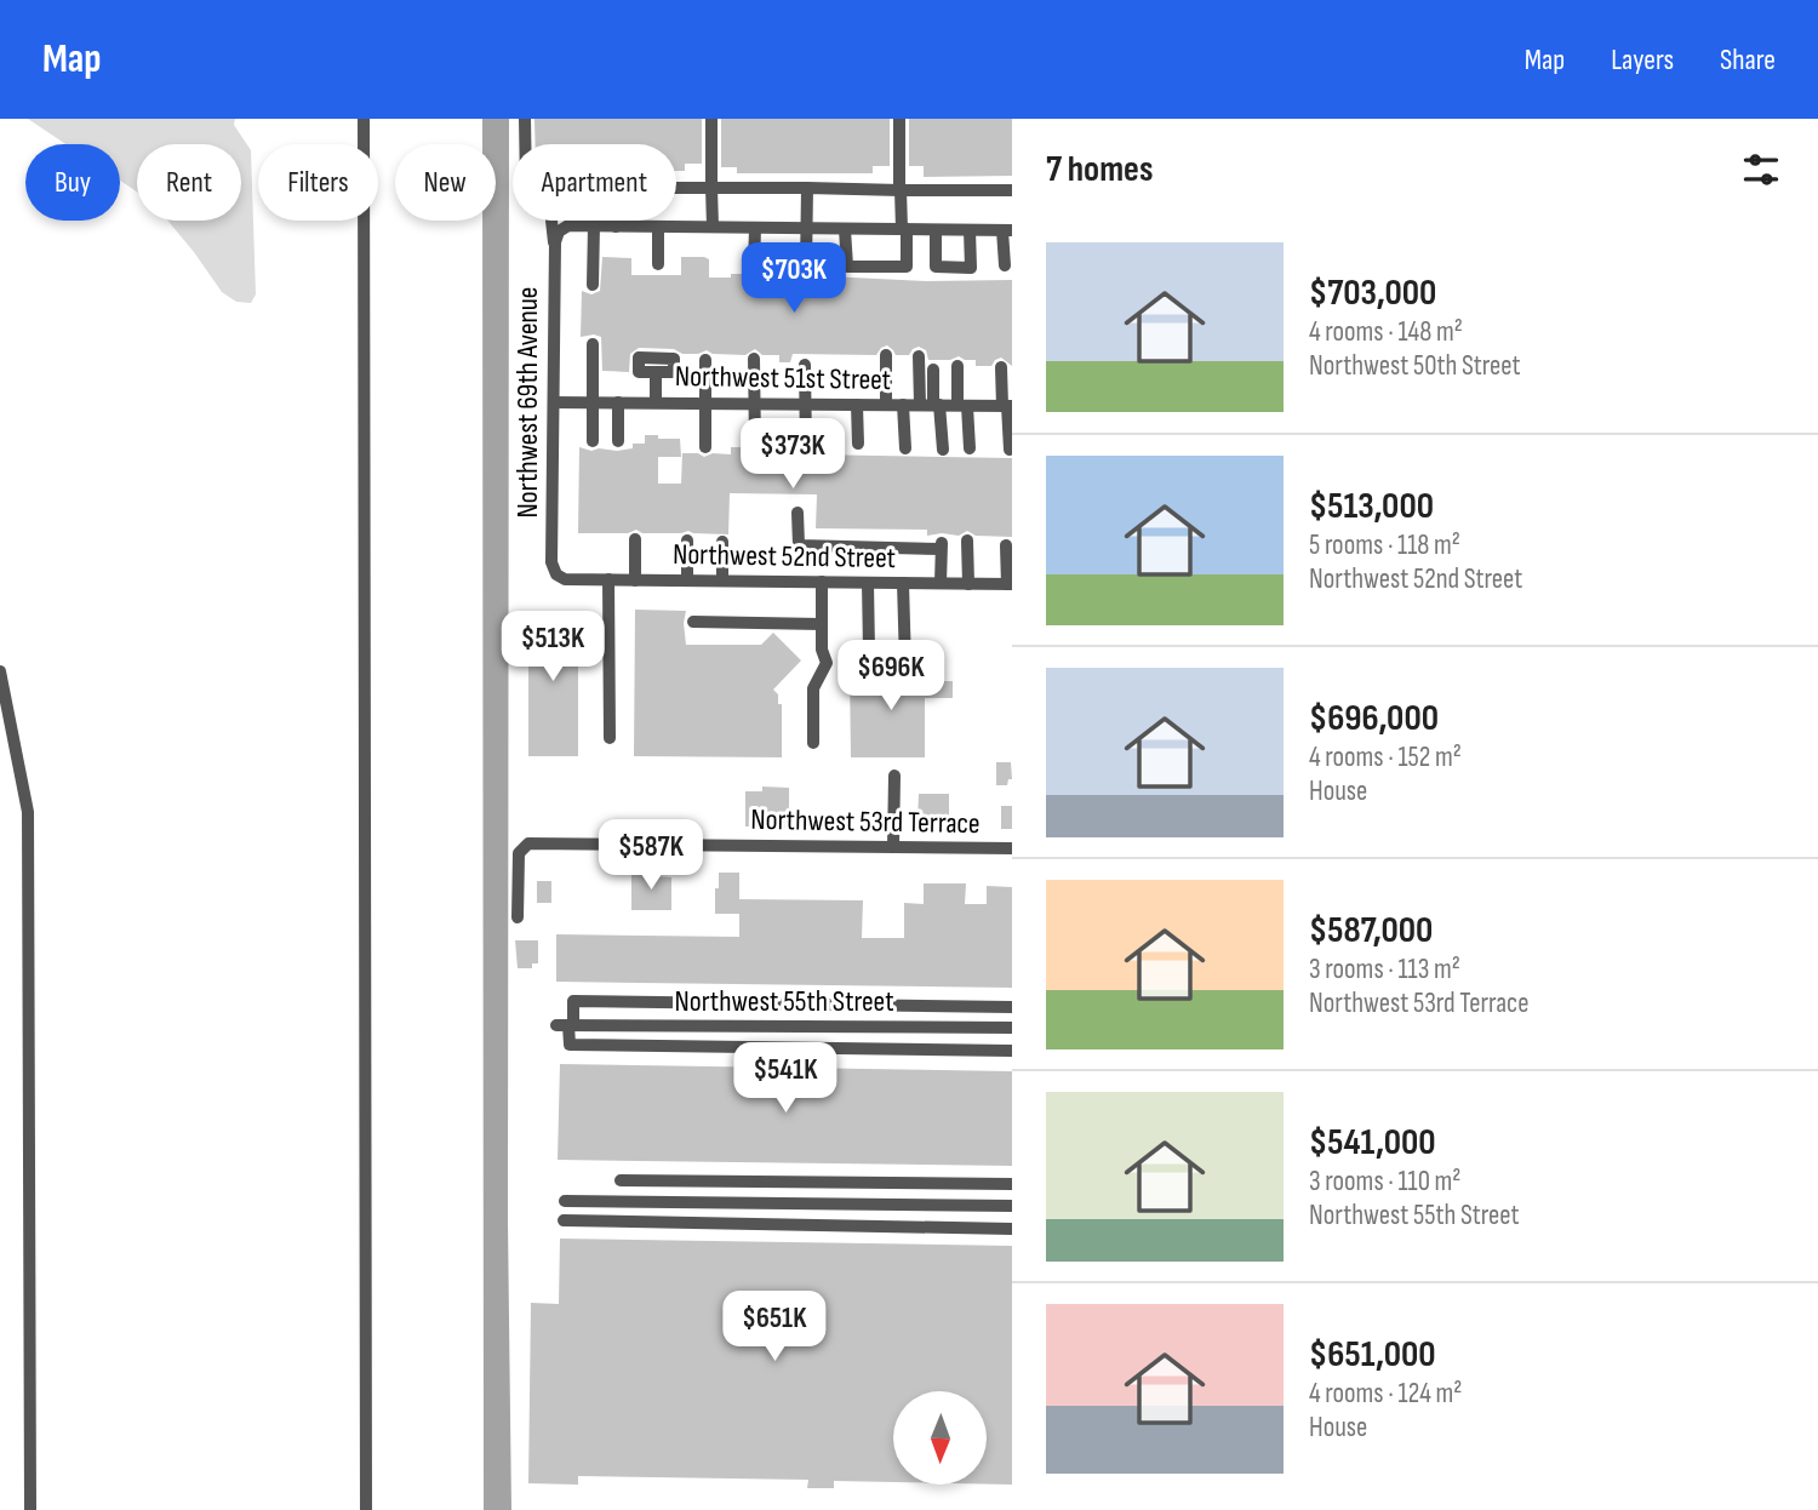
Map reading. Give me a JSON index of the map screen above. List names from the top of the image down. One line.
{"streets":{"street":["Northwest 51st Street","Northwest 69th Avenue","Northwest 52nd Street","Northwest 53rd Terrace","Northwest 55th Street"]},"crossings":[["Northwest 51st Street","Northwest 69th Avenue"],["Northwest 69th Avenue","Northwest 52nd Street"]],"north":"bottom","page":{"header":"Map","nav":["Map","Layers","Share"],"heading":"7 homes","chip":["Buy","Rent","Filters","New","Apartment"],"list":[{"name":"$703,000","note":"4 rooms · 148 m² · Northwest 50th Street"},{"name":"$513,000","note":"5 rooms · 118 m² · Northwest 52nd Street"},{"name":"$696,000","note":"4 rooms · 152 m² · House"},{"name":"$587,000","note":"3 rooms · 113 m² · Northwest 53rd Terrace"},{"name":"$541,000","note":"3 rooms · 110 m² · Northwest 55th Street"},{"name":"$651,000","note":"4 rooms · 124 m² · House"}],"price":["$703K","$373K","$513K","$696K","$587K","$541K","$651K"]}}
